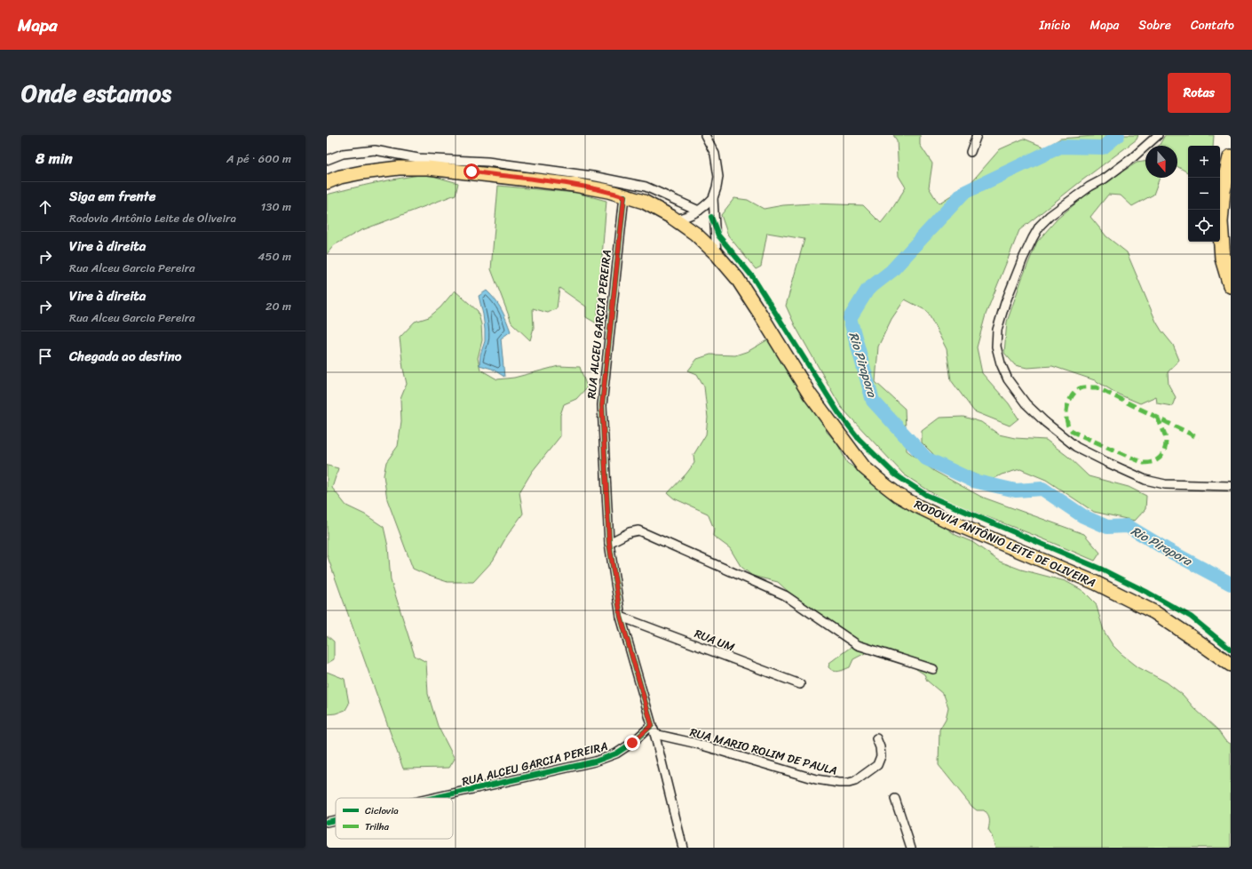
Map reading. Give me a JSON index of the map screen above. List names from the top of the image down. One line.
{"streets":{"main road":["RODOVIA ANTÔNIO LEITE DE OLIVEIRA"],"street":["RUA ALCEU GARCIA PEREIRA","RUA UM","RUA MARIO ROLIM DE PAULA"]},"crossings":[["RUA ALCEU GARCIA PEREIRA","RODOVIA ANTÔNIO LEITE DE OLIVEIRA"],["RUA ALCEU GARCIA PEREIRA","RUA UM"]],"water":["Rio Pirapora"],"legend":["Ciclovia","Trilha"],"north":"bottom","page":{"header":"Mapa","nav":["Início","Mapa","Sobre","Contato"],"title":"Onde estamos","buttons":"Rotas","heading":["8 min","A pé · 600 m"],"map_buttons":["+","−"],"list":[["Siga em frente","Rodovia Antônio Leite de Oliveira","130 m"],["Vire à direita","Rua Alceu Garcia Pereira","450 m"],["Vire à direita","Rua Alceu Garcia Pereira","20 m"],"Chegada ao destino"]}}
